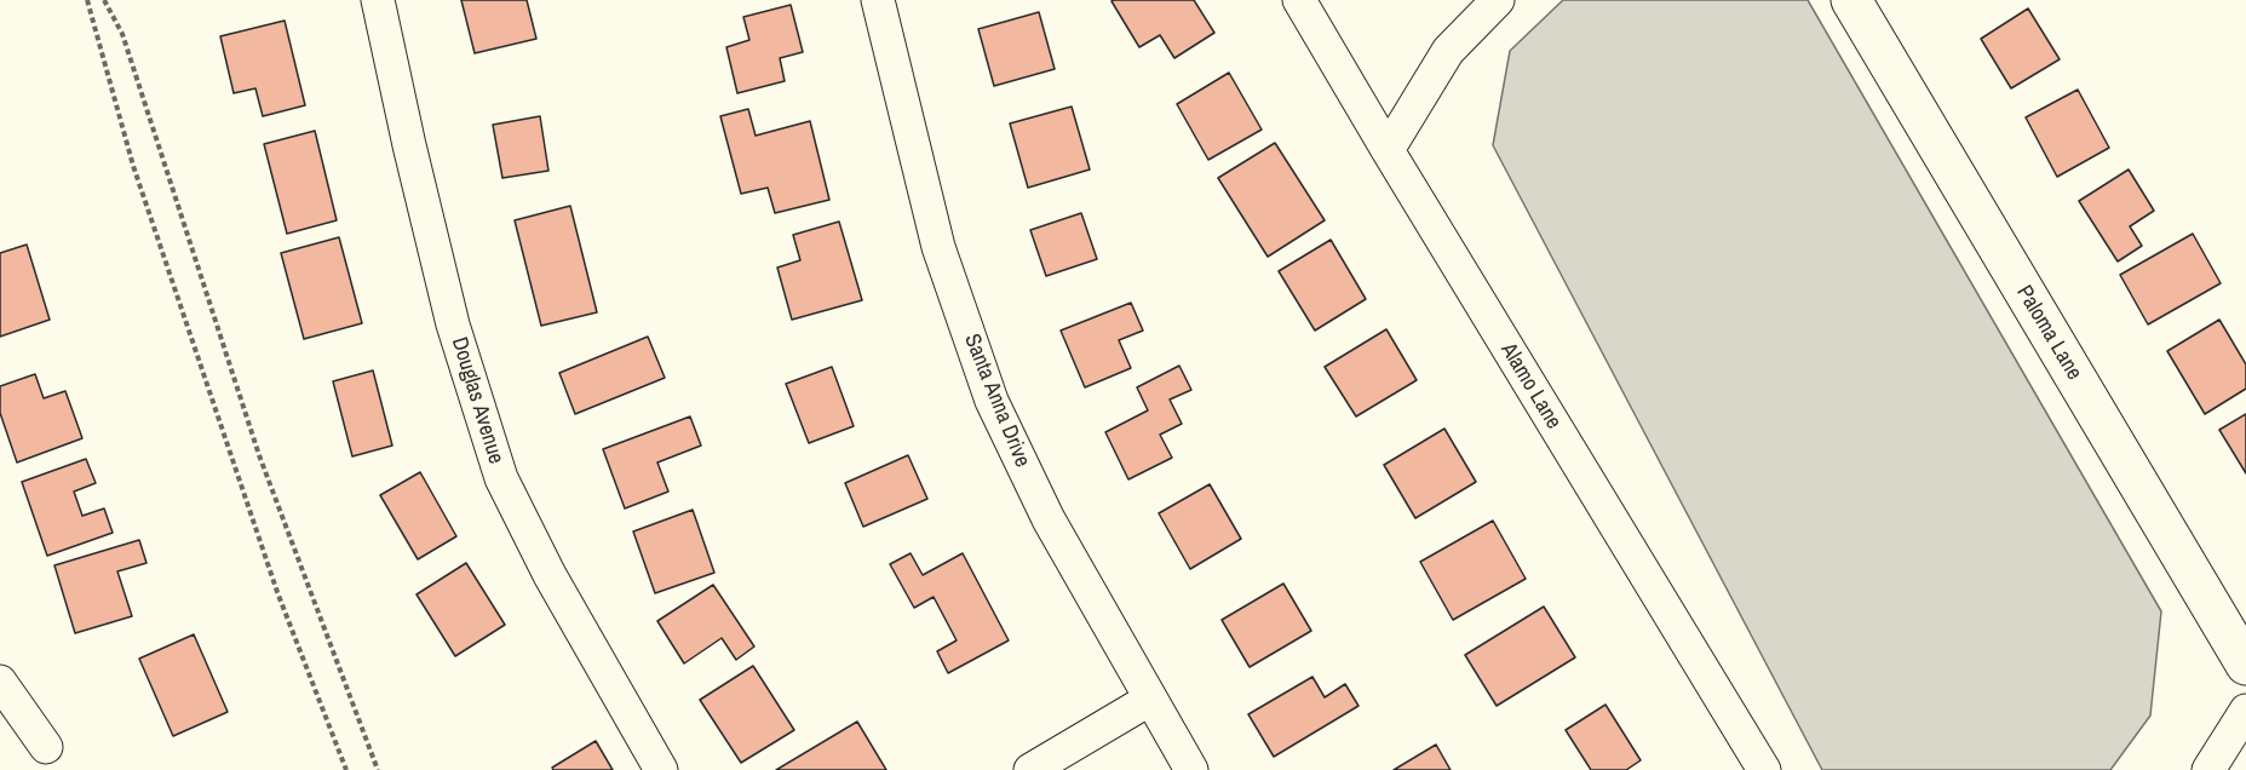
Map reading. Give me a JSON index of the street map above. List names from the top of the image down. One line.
{"streets":{"street":["Paloma Lane","Alamo Lane","Douglas Avenue","Santa Anna Drive"]}}
